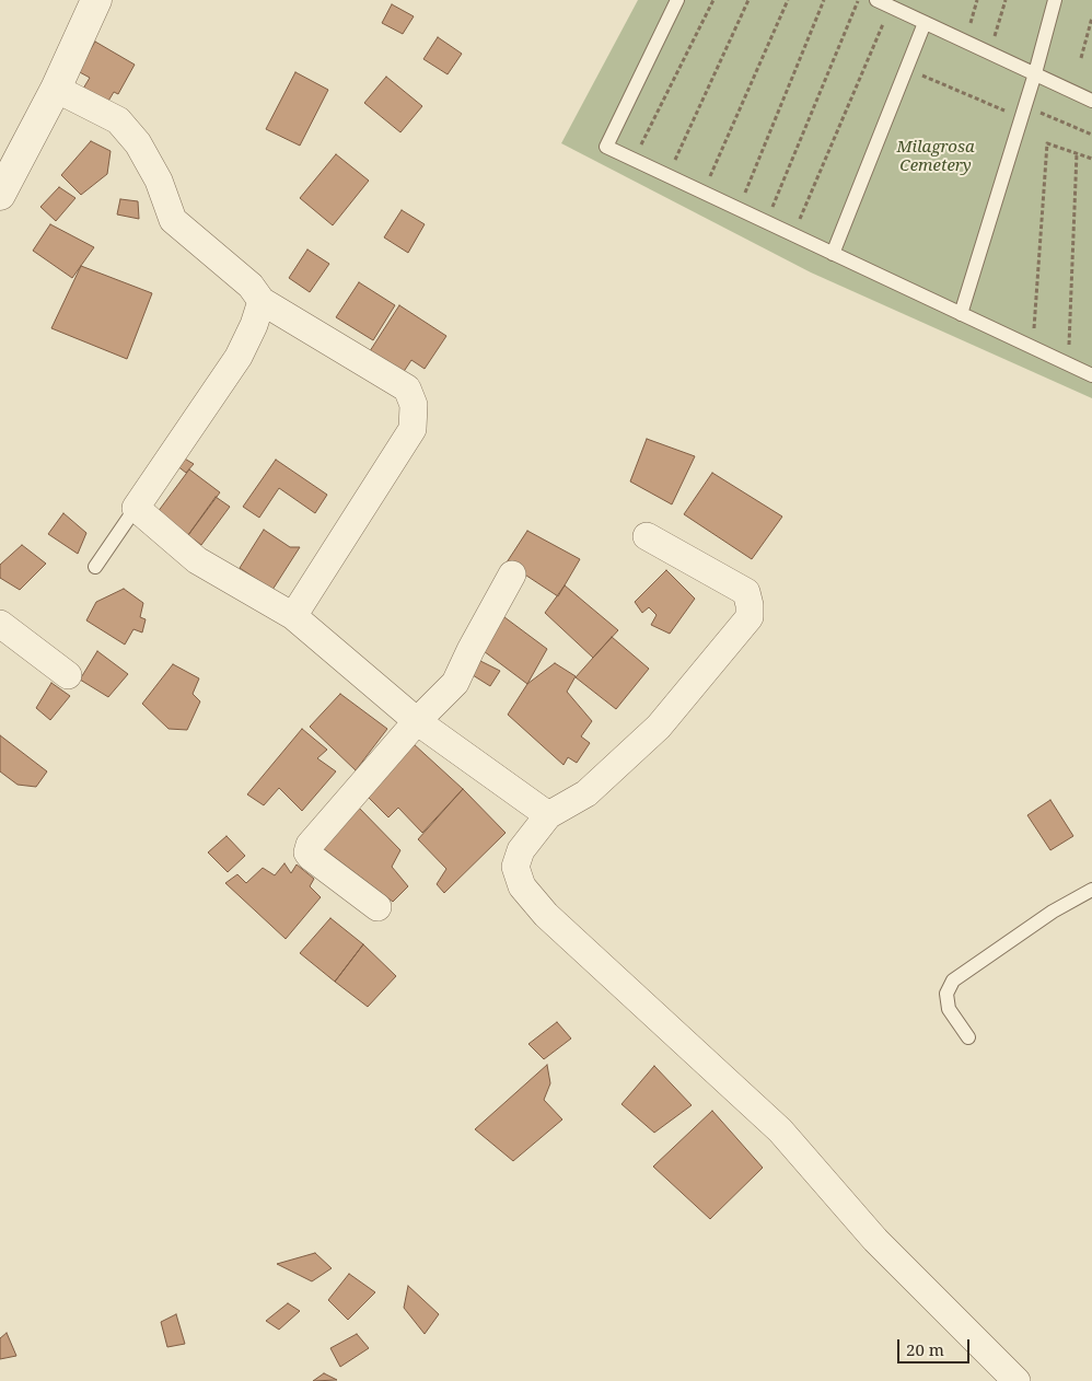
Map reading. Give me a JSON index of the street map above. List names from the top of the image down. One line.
{"parks":["Milagrosa Cemetery"],"scale_bar":"20 m"}
